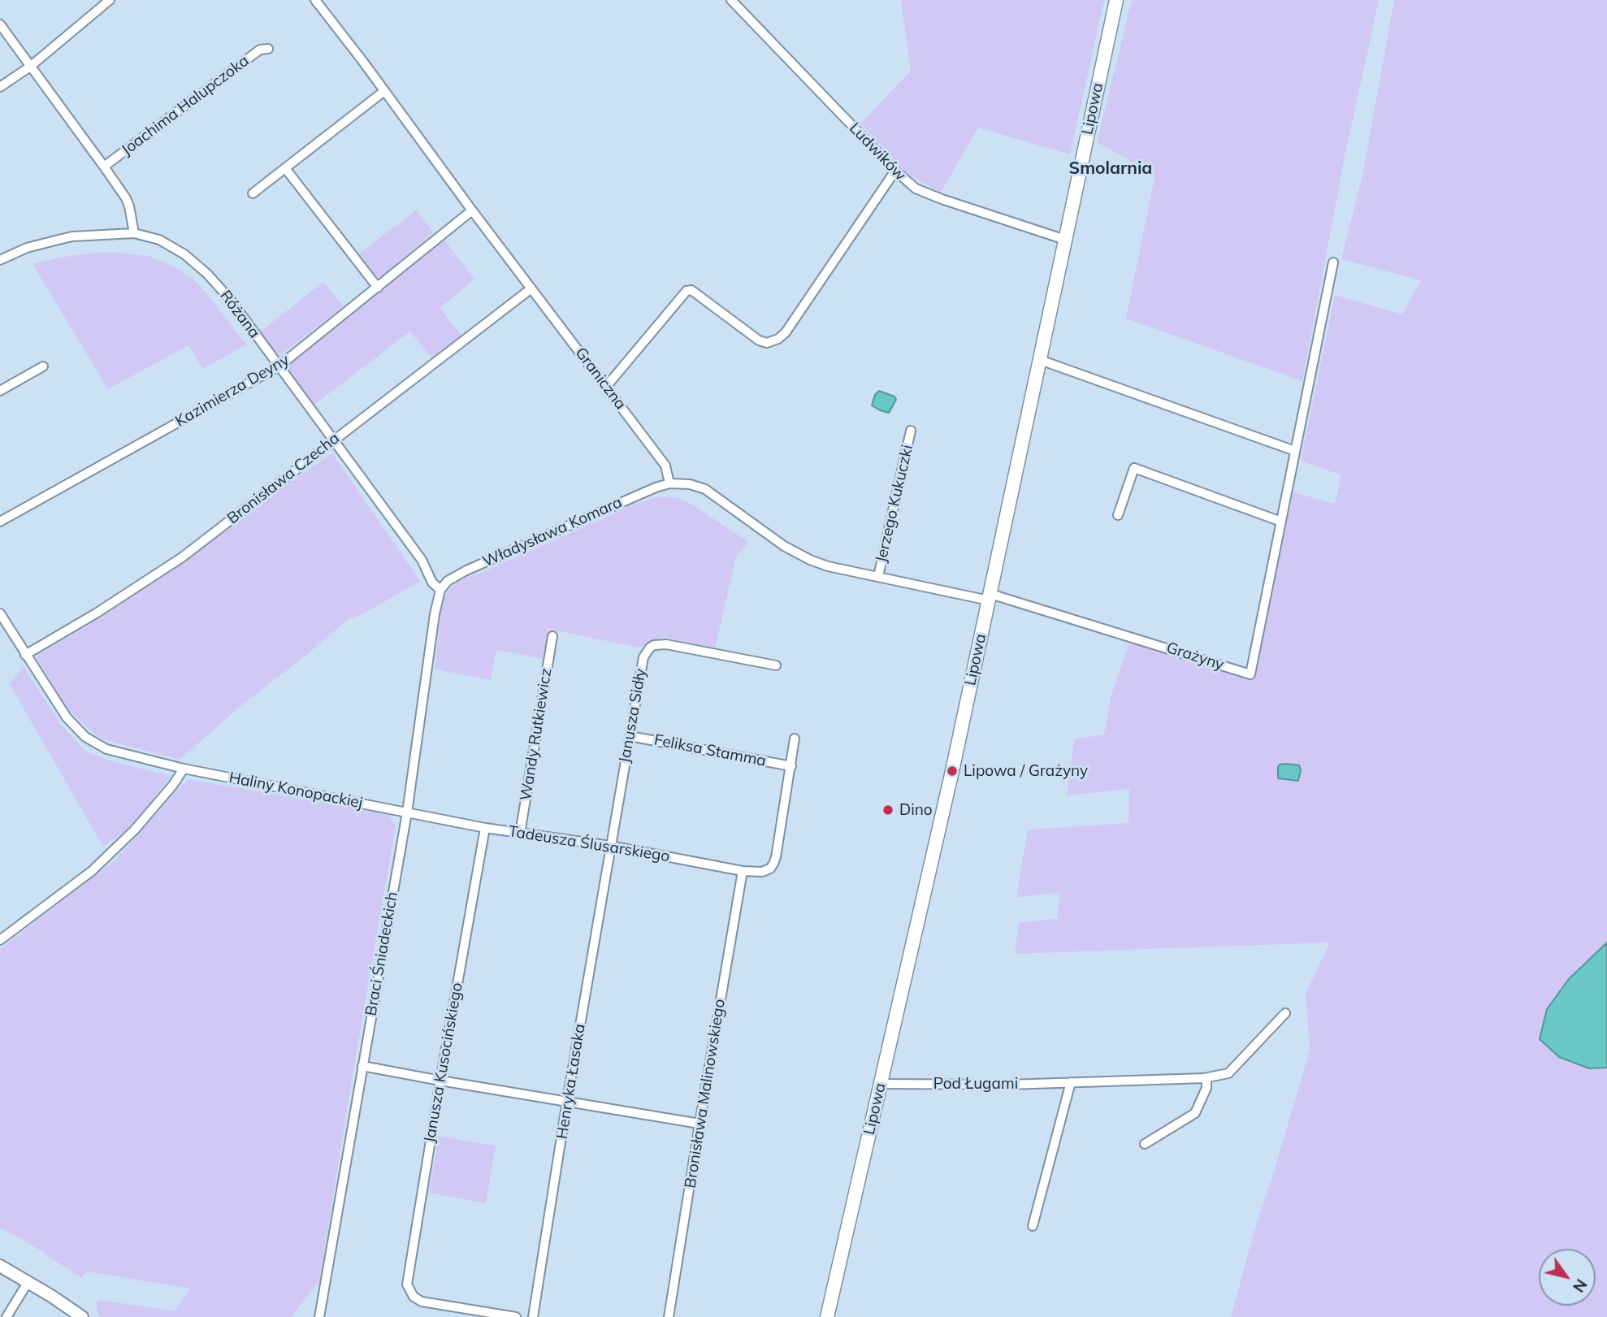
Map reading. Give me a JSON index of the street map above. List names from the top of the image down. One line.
{"streets":{"main road":["Lipowa"],"street":["Joachima Halupczoka","Ludwików","Różana","Graniczna","Kazimierza Deyny","Bronisława Czecha","Jerzego Kukuczki","Władysława Komara","Grażyny","Janusza Sidły","Wandy Rutkiewicz","Feliksa Stamma","Haliny Konopackiej","Tadeusza Ślusarskiego","Braci Śniadeckich","Janusza Kusocińskiego","Henryka Łasaka","Pod Ługami","Bronisława Malinowskiego"]},"crossings":[["Lipowa","Ludwików"],["Lipowa","Grażyny"],["Lipowa","Pod Ługami"],["Różana","Kazimierza Deyny"],["Różana","Bronisława Czecha"],["Różana","Władysława Komara"],["Różana","Braci Śniadeckich"],["Graniczna","Kazimierza Deyny"],["Graniczna","Bronisława Czecha"],["Graniczna","Władysława Komara"],["Bronisława Czecha","Haliny Konopackiej"],["Władysława Komara","Braci Śniadeckich"],["Janusza Sidły","Feliksa Stamma"],["Janusza Sidły","Tadeusza Ślusarskiego"],["Janusza Sidły","Henryka Łasaka"],["Wandy Rutkiewicz","Tadeusza Ślusarskiego"],["Feliksa Stamma","Tadeusza Ślusarskiego"],["Haliny Konopackiej","Tadeusza Ślusarskiego"],["Haliny Konopackiej","Braci Śniadeckich"],["Tadeusza Ślusarskiego","Braci Śniadeckich"],["Tadeusza Ślusarskiego","Janusza Kusocińskiego"],["Tadeusza Ślusarskiego","Henryka Łasaka"],["Tadeusza Ślusarskiego","Bronisława Malinowskiego"]],"districts":["Smolarnia"],"places":["Lipowa / Grażyny","Dino"],"north":"bottom right"}
